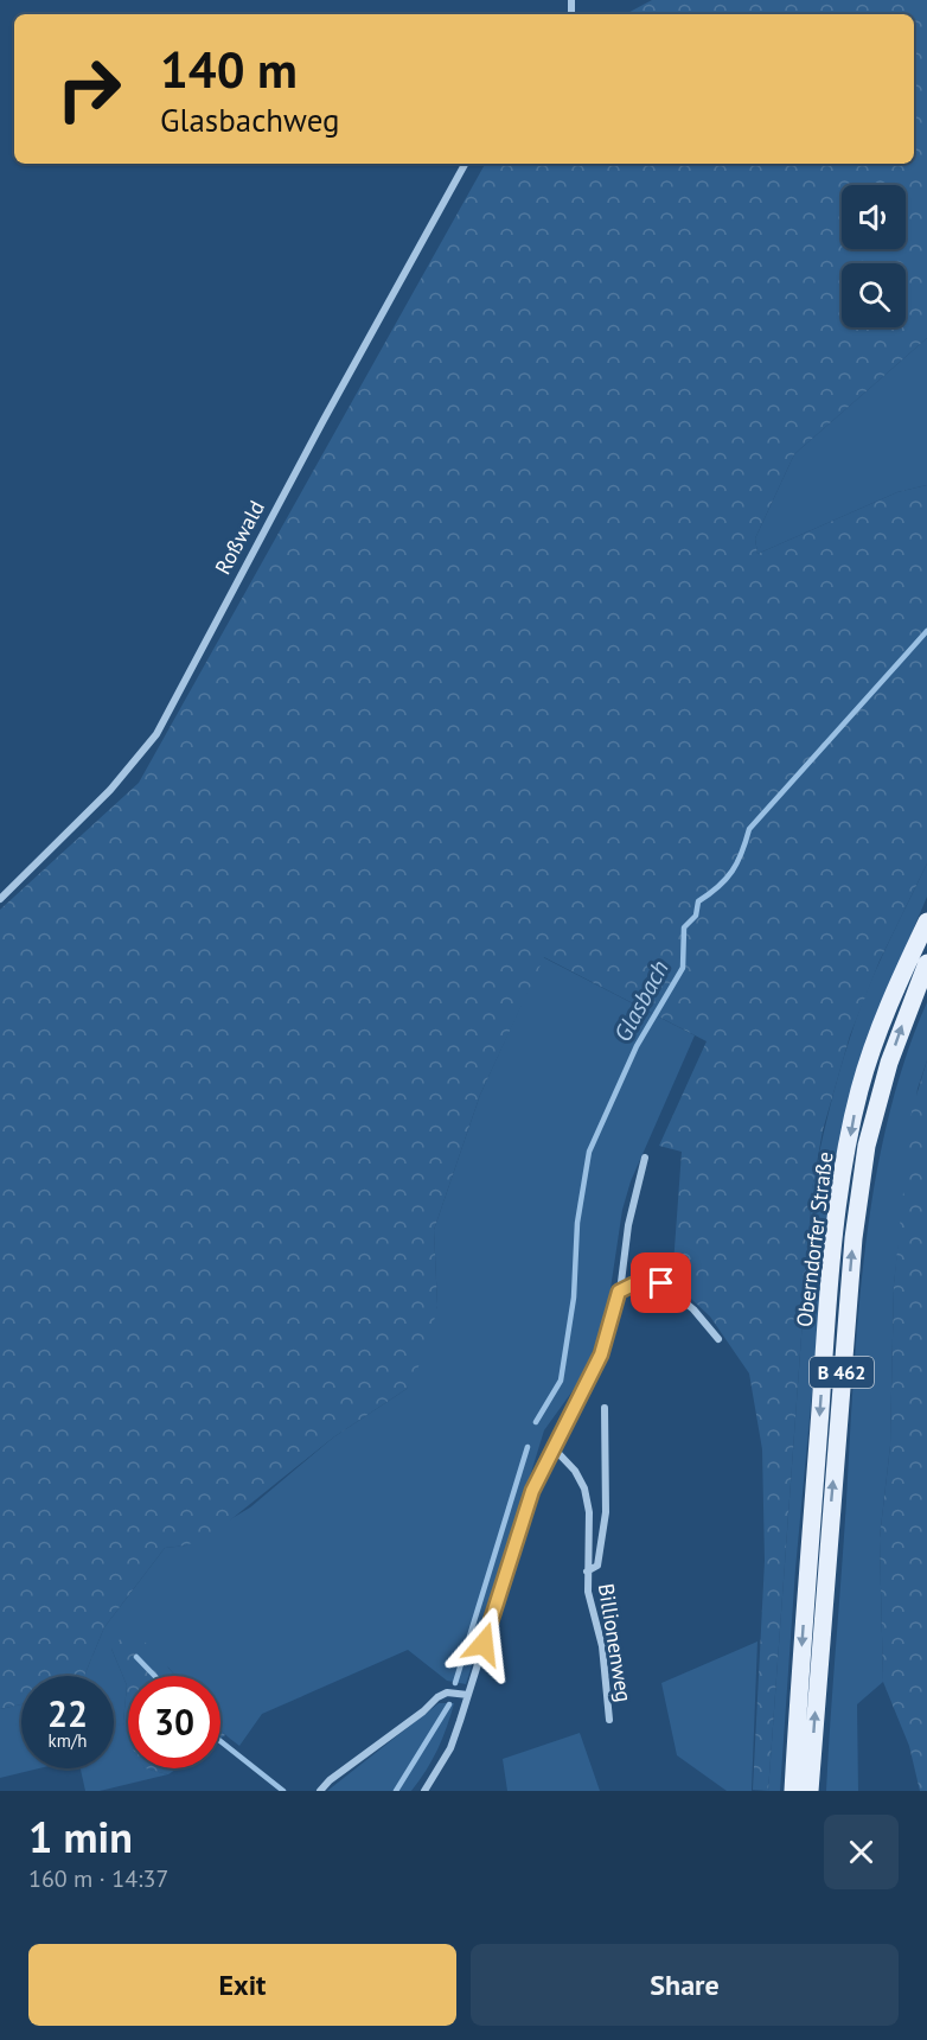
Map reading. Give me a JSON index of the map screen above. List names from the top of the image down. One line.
{"streets":{"main road":["Oberndorfer Straße","B 462"],"street":["Roßwald","Billionenweg"]},"water":["Glasbach"],"page":{"turn":["140 m","Glasbachweg"],"speed":"22 km/h","limit":"30","heading":["1 min","160 m · 14:37"],"buttons":["Exit","Share"]}}
